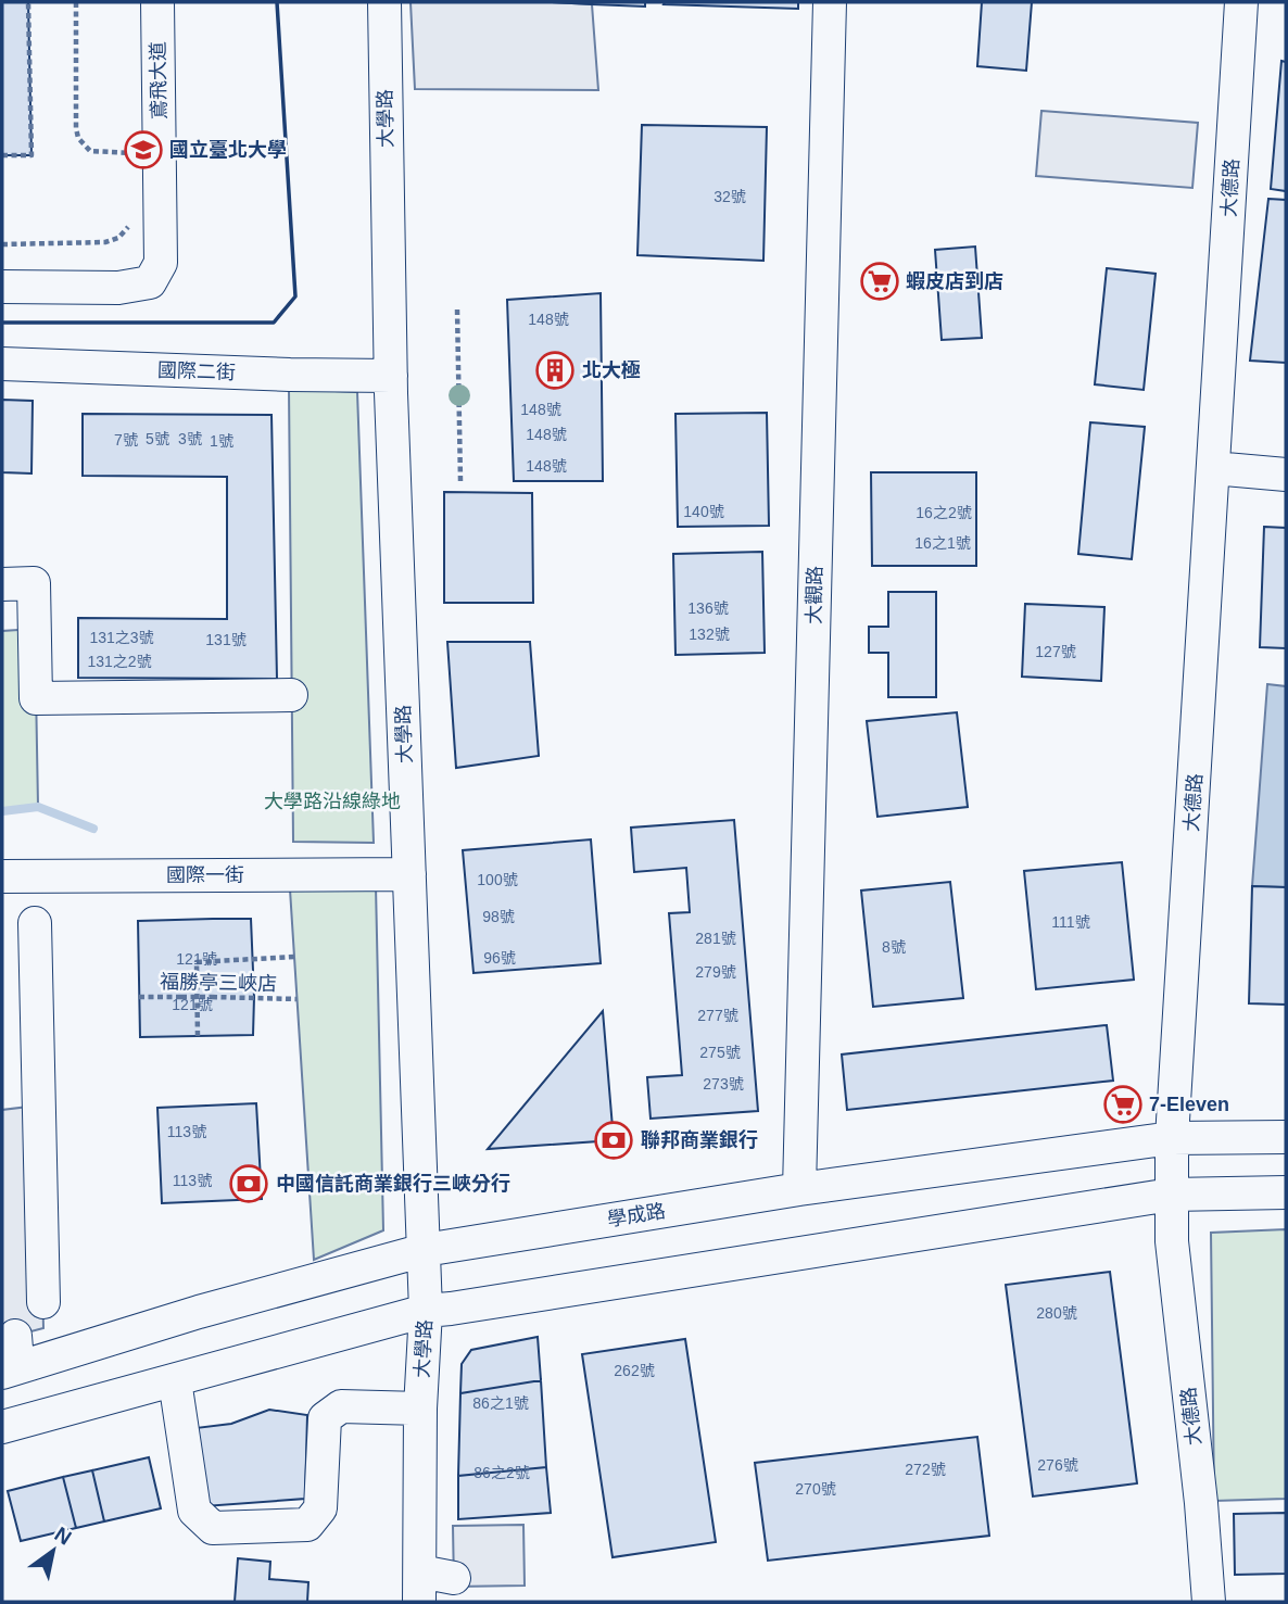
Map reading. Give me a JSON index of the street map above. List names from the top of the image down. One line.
{"streets":{"street":["鳶飛大道","大學路","大德路","國際二街","大觀路","國際一街","學成路"],"path":["福勝亭三峽店"]},"crossings":[["大學路","國際二街"],["大學路","國際一街"],["大學路","學成路"],["大德路","學成路"],["大觀路","學成路"]],"parks":["大學路沿線綠地"],"places":{"school or university":["國立臺北大學"],"supermarket":["蝦皮店到店","7-Eleven"],"building":["北大極"],"bank":["聯邦商業銀行","中國信託商業銀行三峽分行"]},"house_numbers":["32號","148號","148號","148號","5號","3號","7號","1號","148號","140號","16之2號","16之1號","136號","132號","131之3號","131號","127號","131之2號","100號","98號","111號","281號","8號","96號","121號","279號","121號","277號","275號","273號","113號","113號","280號","262號","86之1號","276號","272號","86之2號","270號"],"north":"top right"}
